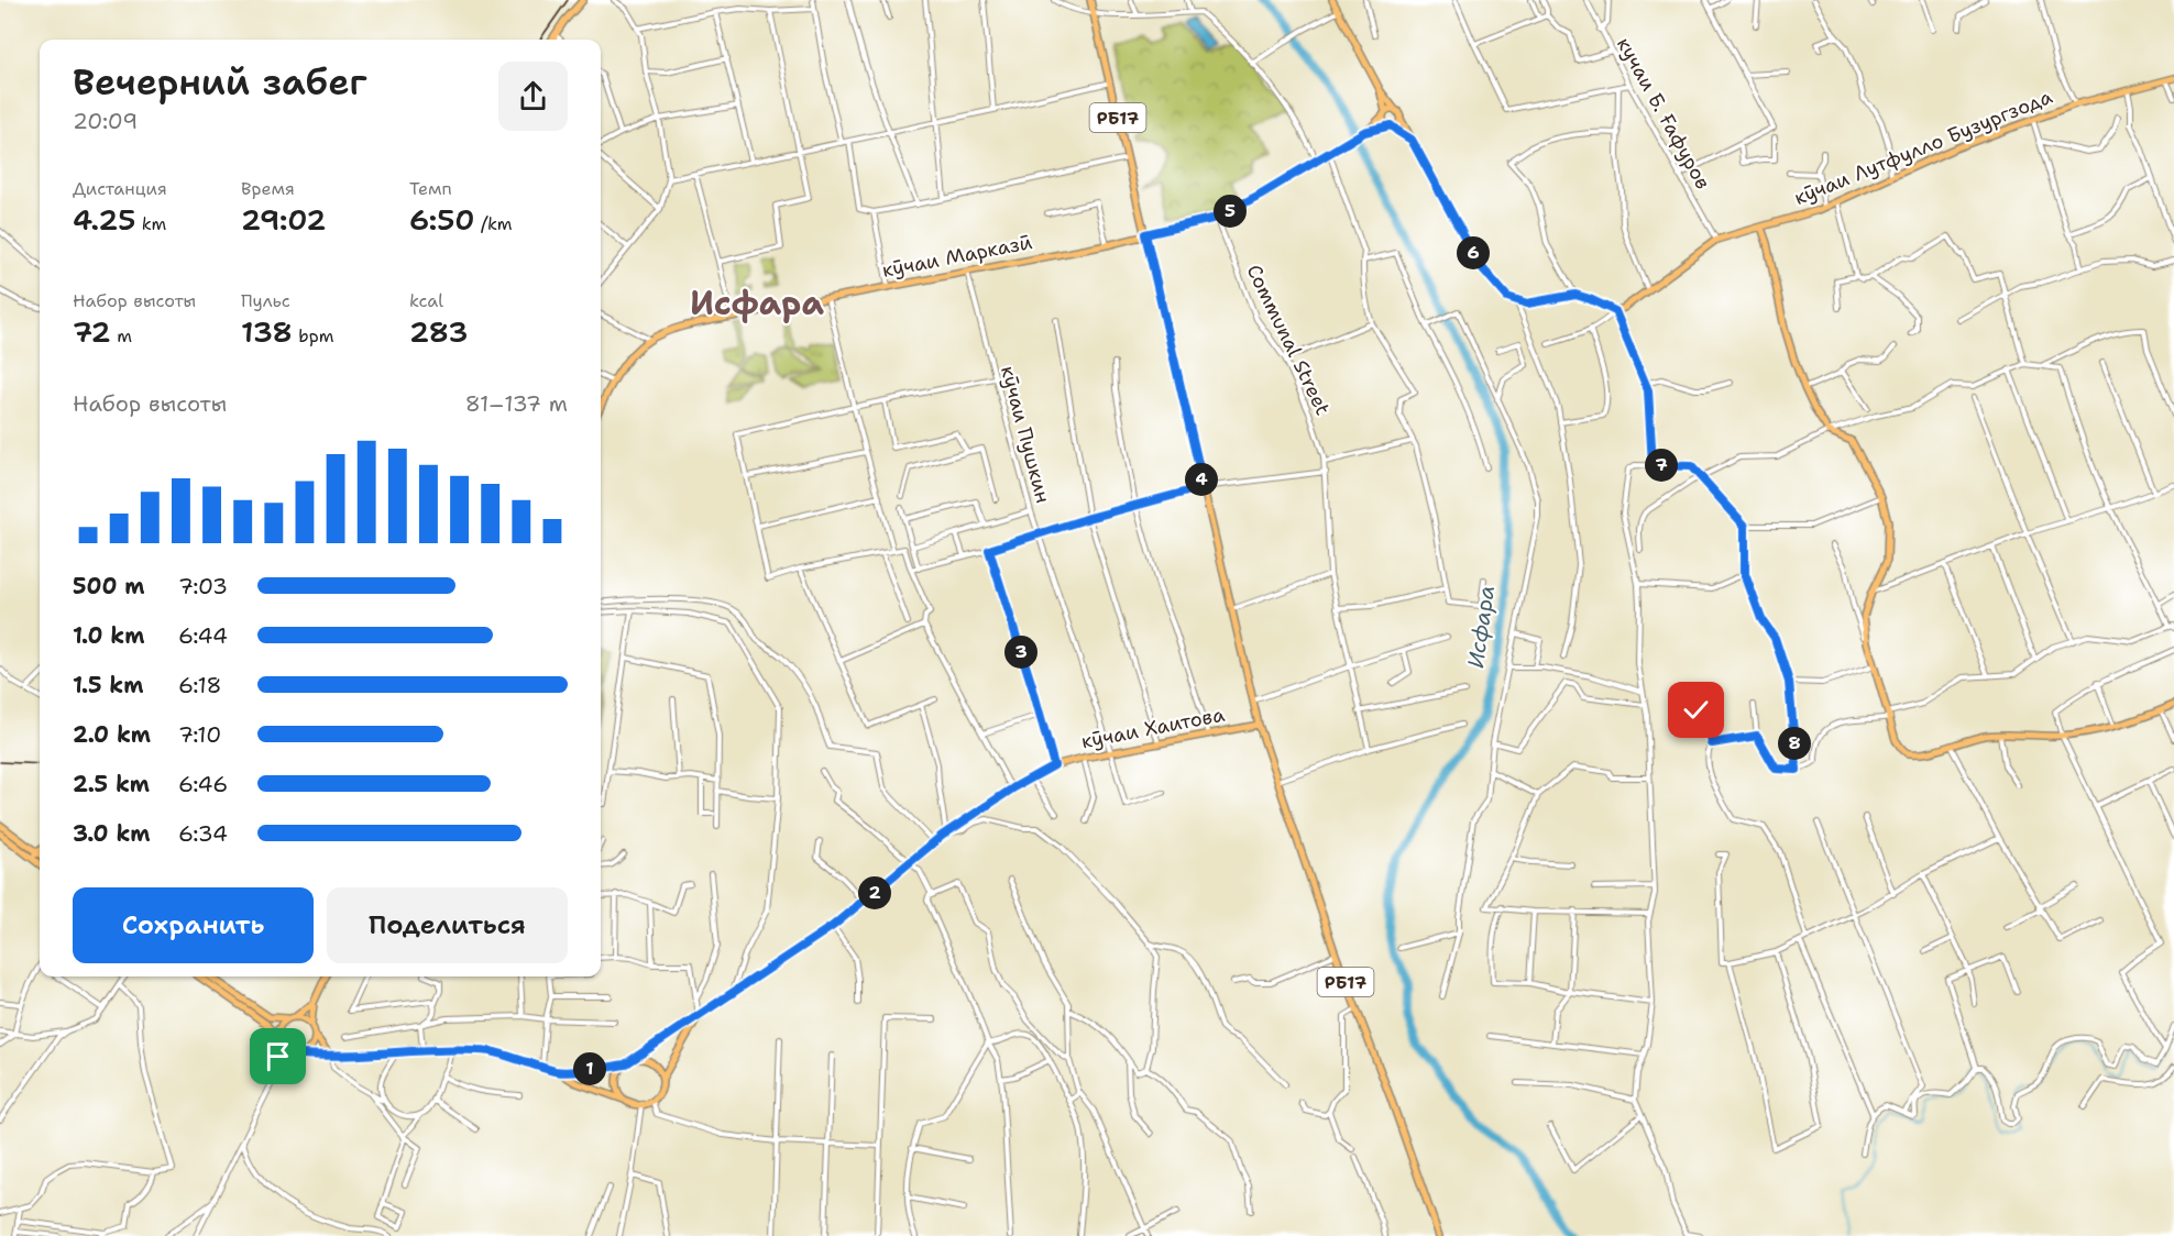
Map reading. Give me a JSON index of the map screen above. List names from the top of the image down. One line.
{"streets":{"main road":["РБ17","кӯчаи Лутфулло Бузургзода","кӯчаи Марказӣ","кӯчаи Хаитова"],"street":["кучаи Б. Ғафуров","Communal Street","кӯчаи Пушкин"]},"crossings":[["кучаи Б. Ғафуров","кӯчаи Лутфулло Бузургзода"],["РБ17","кӯчаи Марказӣ"],["РБ17","кӯчаи Хаитова"],["кӯчаи Марказӣ","Communal Street"],["кӯчаи Марказӣ","кӯчаи Пушкин"],["кӯчаи Пушкин","кӯчаи Хаитова"]],"districts":["Исфара"],"water":["Исфара"],"page":{"heading":["Вечерний забег","20:09"],"stats":[["Дистанция","4.25 km"],["Время","29:02"],["Темп","6:50 /km"],["Набор высоты","72 m"],["Пульс","138 bpm"],["kcal","283"]],"pins":["5","6","7","4","3","8","2","1"],"chart":["Набор высоты","81–137 m"],"list":[{"name":"500 m","note":"7:03"},{"name":"1.0 km","note":"6:44"},{"name":"1.5 km","note":"6:18"},{"name":"2.0 km","note":"7:10"},{"name":"2.5 km","note":"6:46"},{"name":"3.0 km","note":"6:34"}],"buttons":["Сохранить","Поделиться"]}}
